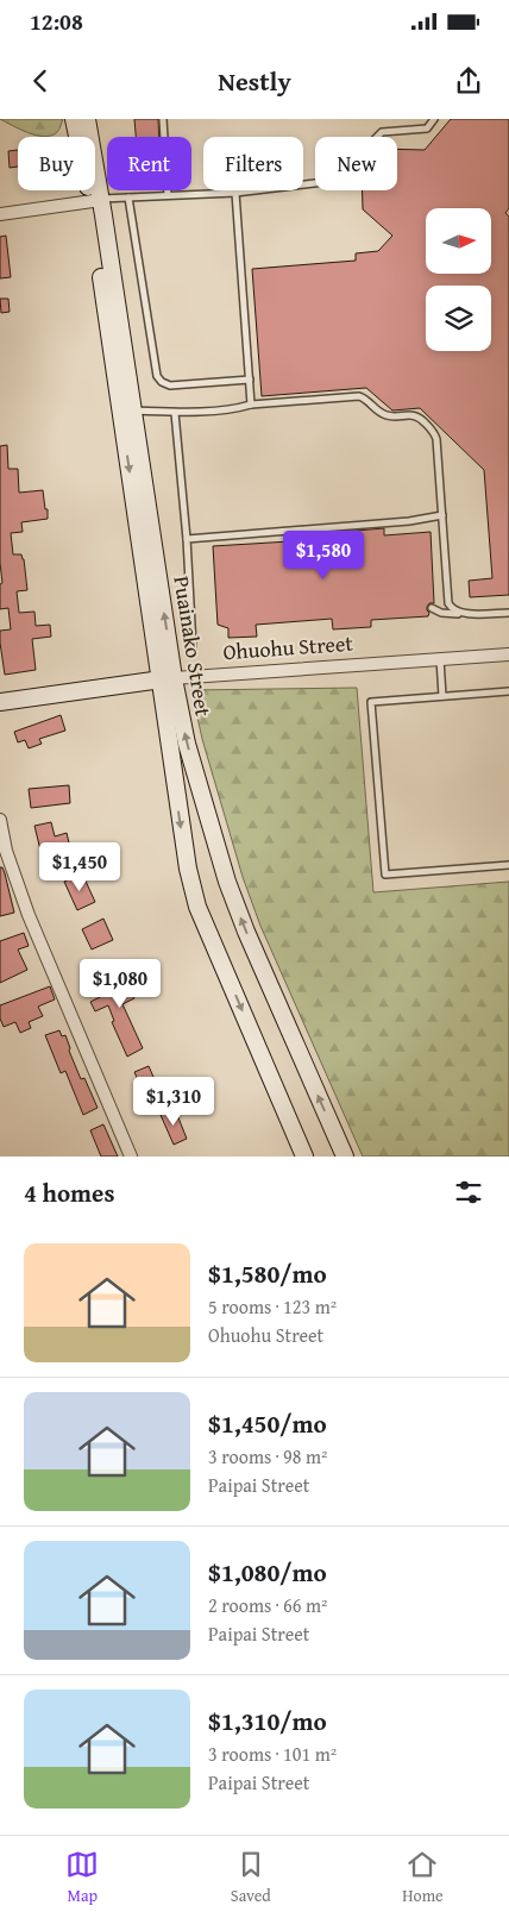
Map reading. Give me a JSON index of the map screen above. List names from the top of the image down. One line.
{"streets":{"street":["Puainako Street","Ohuohu Street"]},"crossings":[["Puainako Street","Ohuohu Street"]],"north":"right","page":{"status":"12:08","header":"Nestly","chip":["Buy","Rent","Filters","New"],"price":["$1,580","$1,450","$1,080","$1,310"],"heading":"4 homes","list":[{"name":"$1,580/mo","note":"5 rooms · 123 m² · Ohuohu Street"},{"name":"$1,450/mo","note":"3 rooms · 98 m² · Paipai Street"},{"name":"$1,080/mo","note":"2 rooms · 66 m² · Paipai Street"},{"name":"$1,310/mo","note":"3 rooms · 101 m² · Paipai Street"}],"tabs":["Map","Saved","Home"]}}
